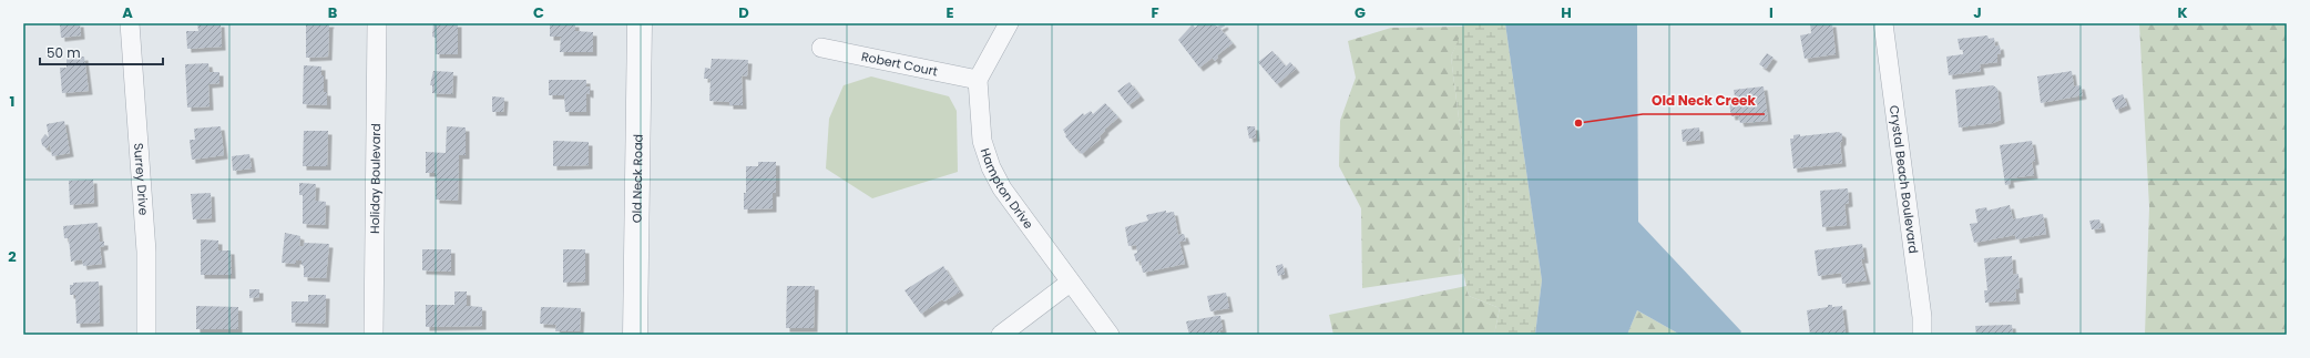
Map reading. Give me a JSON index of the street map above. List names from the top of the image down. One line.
{"streets":{"street":["Robert Court","Surrey Drive","Crystal Beach Boulevard","Holiday Boulevard","Old Neck Road","Hampton Drive"]},"crossings":[["Robert Court","Hampton Drive"]],"places":["Old Neck Creek"],"scale_bar":"50 m","grid":{"columns":["A","B","C","D","E","F","G","H","I","J","K"],"rows":["1","2"]}}
